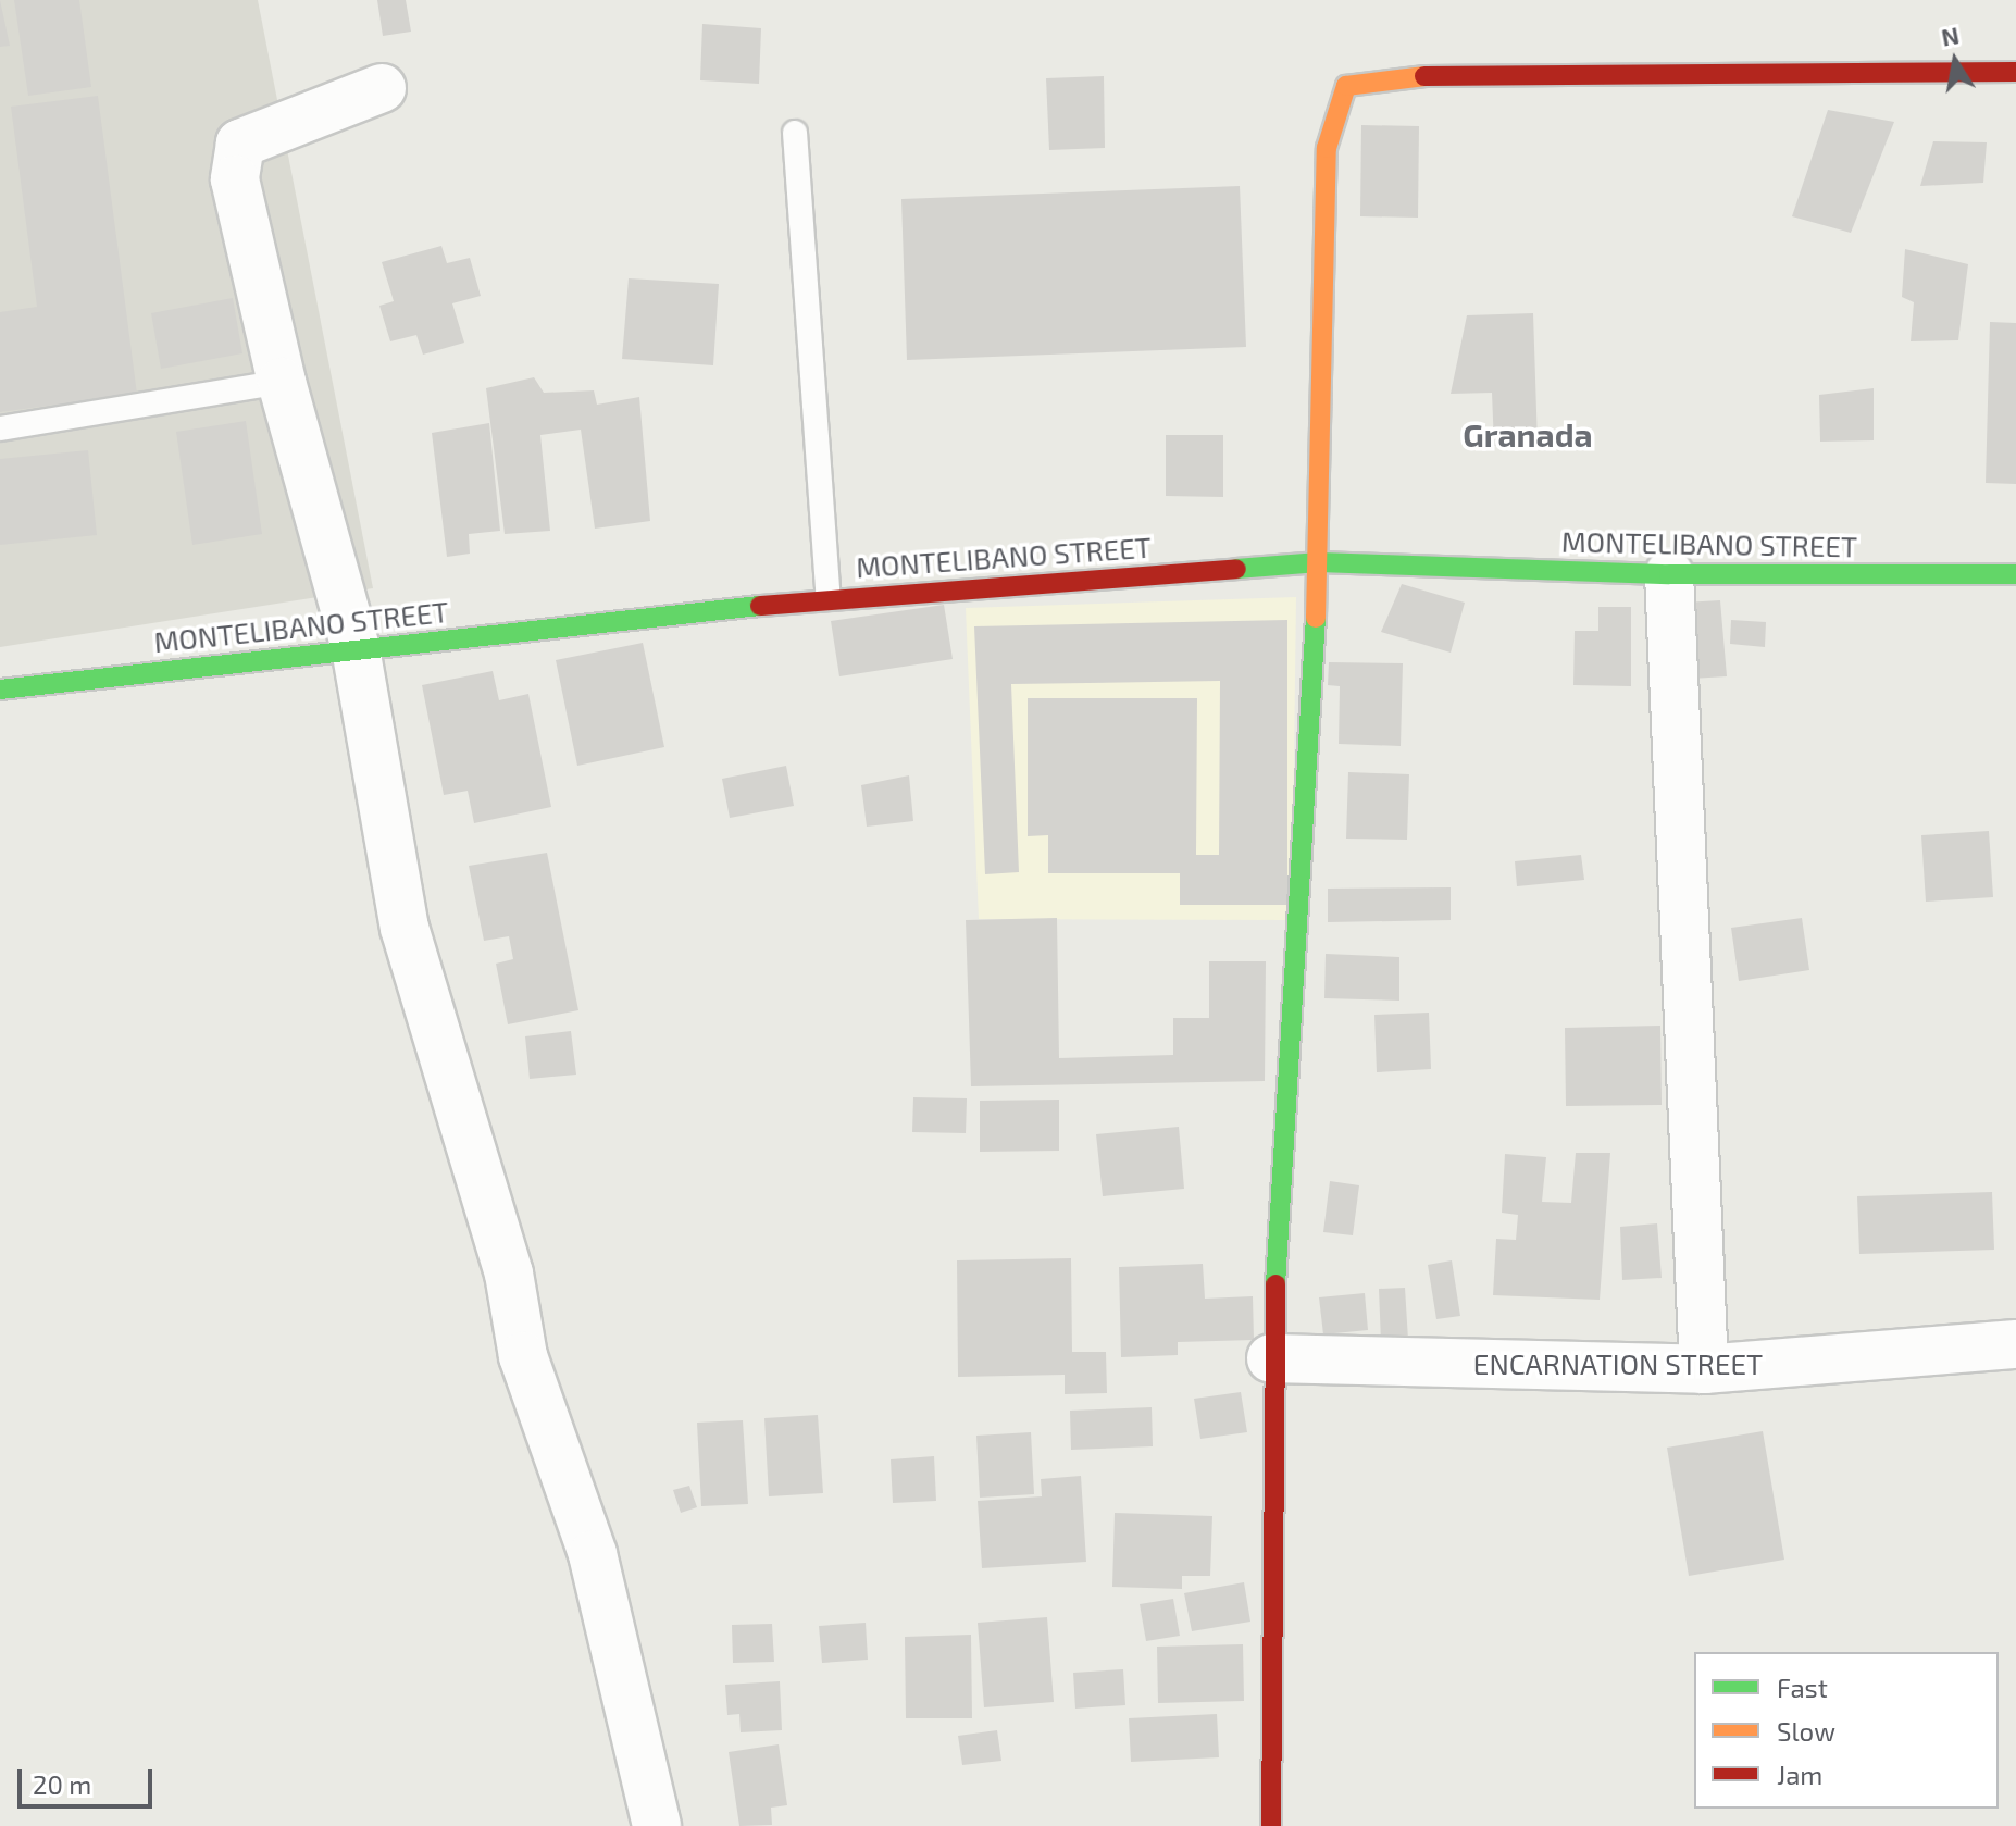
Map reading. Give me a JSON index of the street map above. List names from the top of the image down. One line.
{"streets":{"street":["MONTELIBANO STREET","ENCARNATION STREET"]},"districts":["Granada"],"legend":["Fast","Slow","Jam"],"scale_bar":"20 m","north":"top"}
